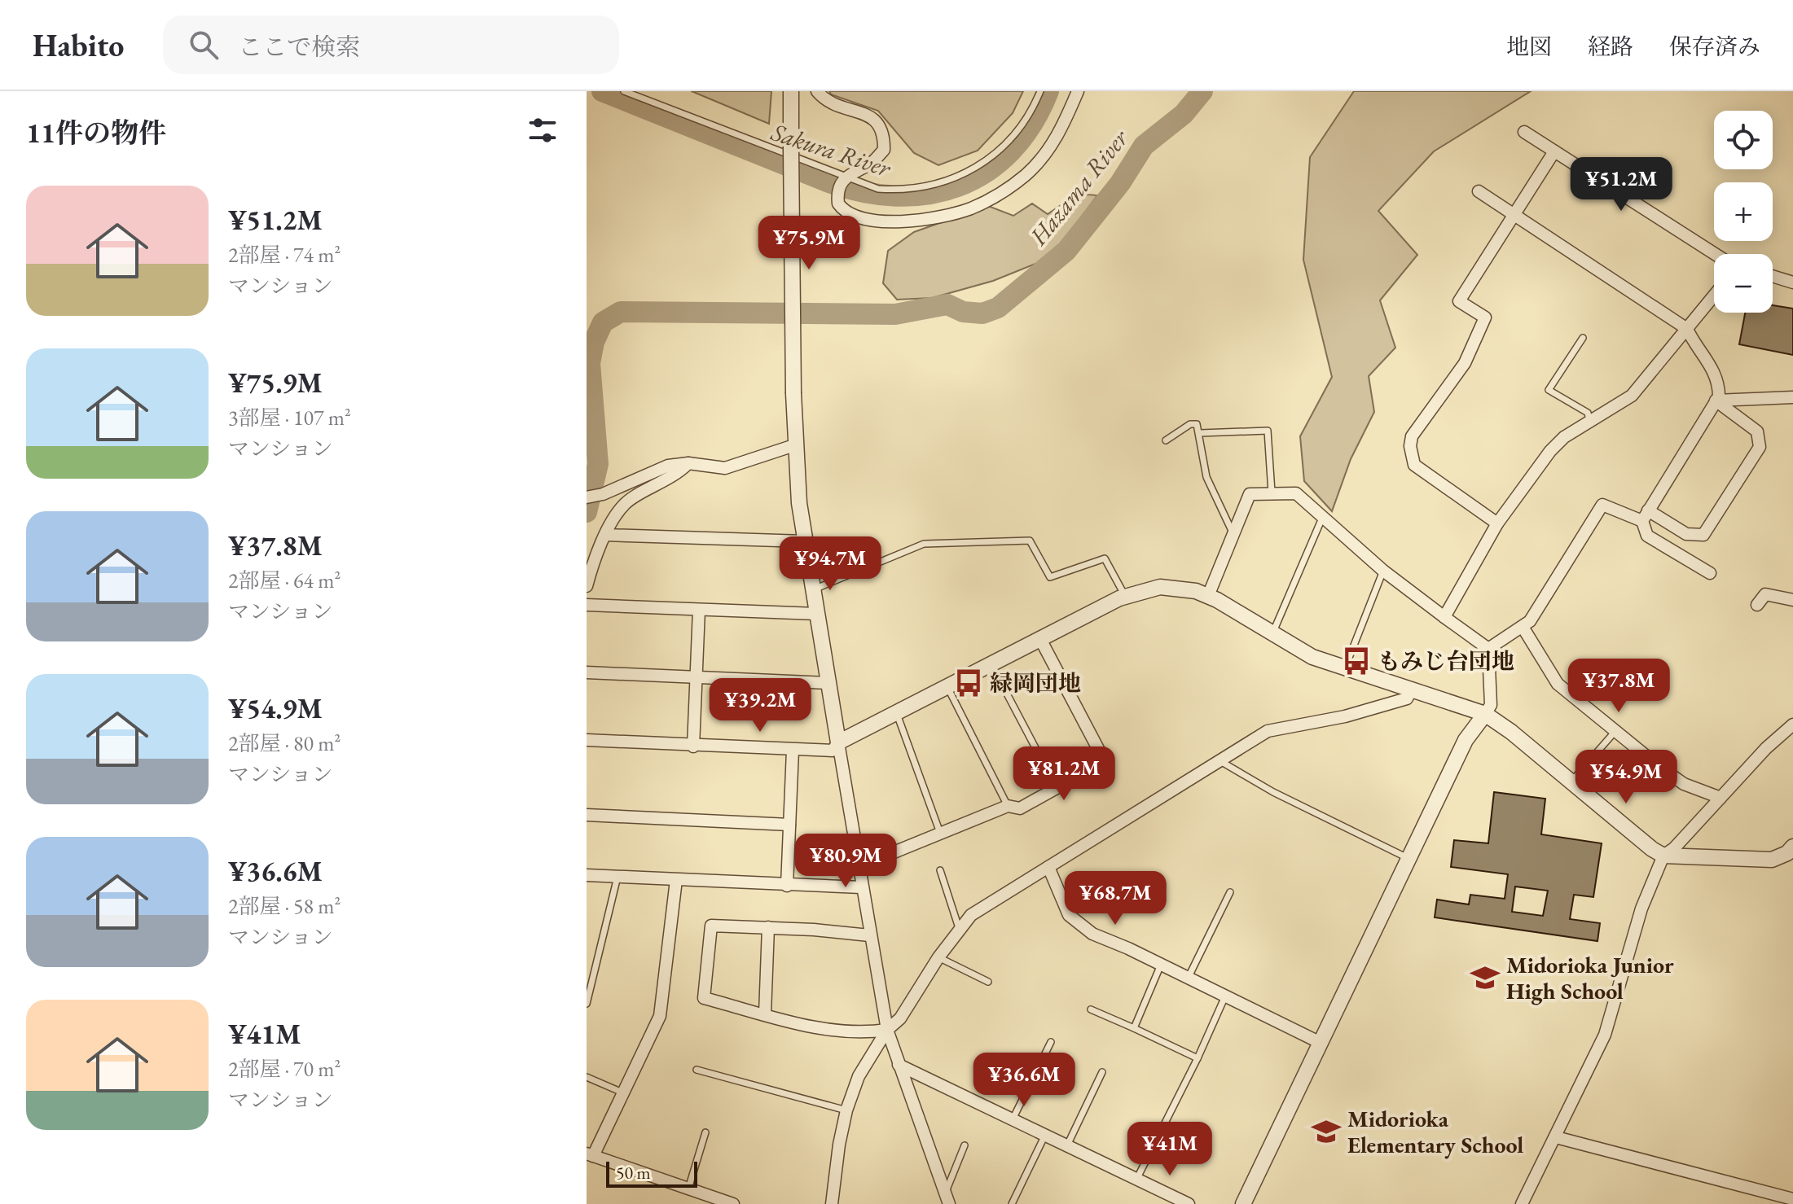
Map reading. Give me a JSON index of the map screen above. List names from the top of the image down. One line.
{"water":["Sakura River","Hazama River"],"places":{"bus stop":["もみじ台団地","緑岡団地"],"school or university":["Midorioka Junior High School","Midorioka Elementary School"]},"scale_bar":"50 m","page":{"header":"Habito","search":"ここで検索","nav":["地図","経路","保存済み"],"heading":"11件の物件","map_buttons":["+","−"],"price":["¥51.2M","¥75.9M","¥94.7M","¥37.8M","¥39.2M","¥81.2M","¥54.9M","¥80.9M","¥68.7M","¥36.6M","¥41M"],"list":[{"name":"¥51.2M","note":"2部屋 · 74 m² · マンション"},{"name":"¥75.9M","note":"3部屋 · 107 m² · マンション"},{"name":"¥37.8M","note":"2部屋 · 64 m² · マンション"},{"name":"¥54.9M","note":"2部屋 · 80 m² · マンション"},{"name":"¥36.6M","note":"2部屋 · 58 m² · マンション"},{"name":"¥41M","note":"2部屋 · 70 m² · マンション"}],"scale":"50 m"}}
